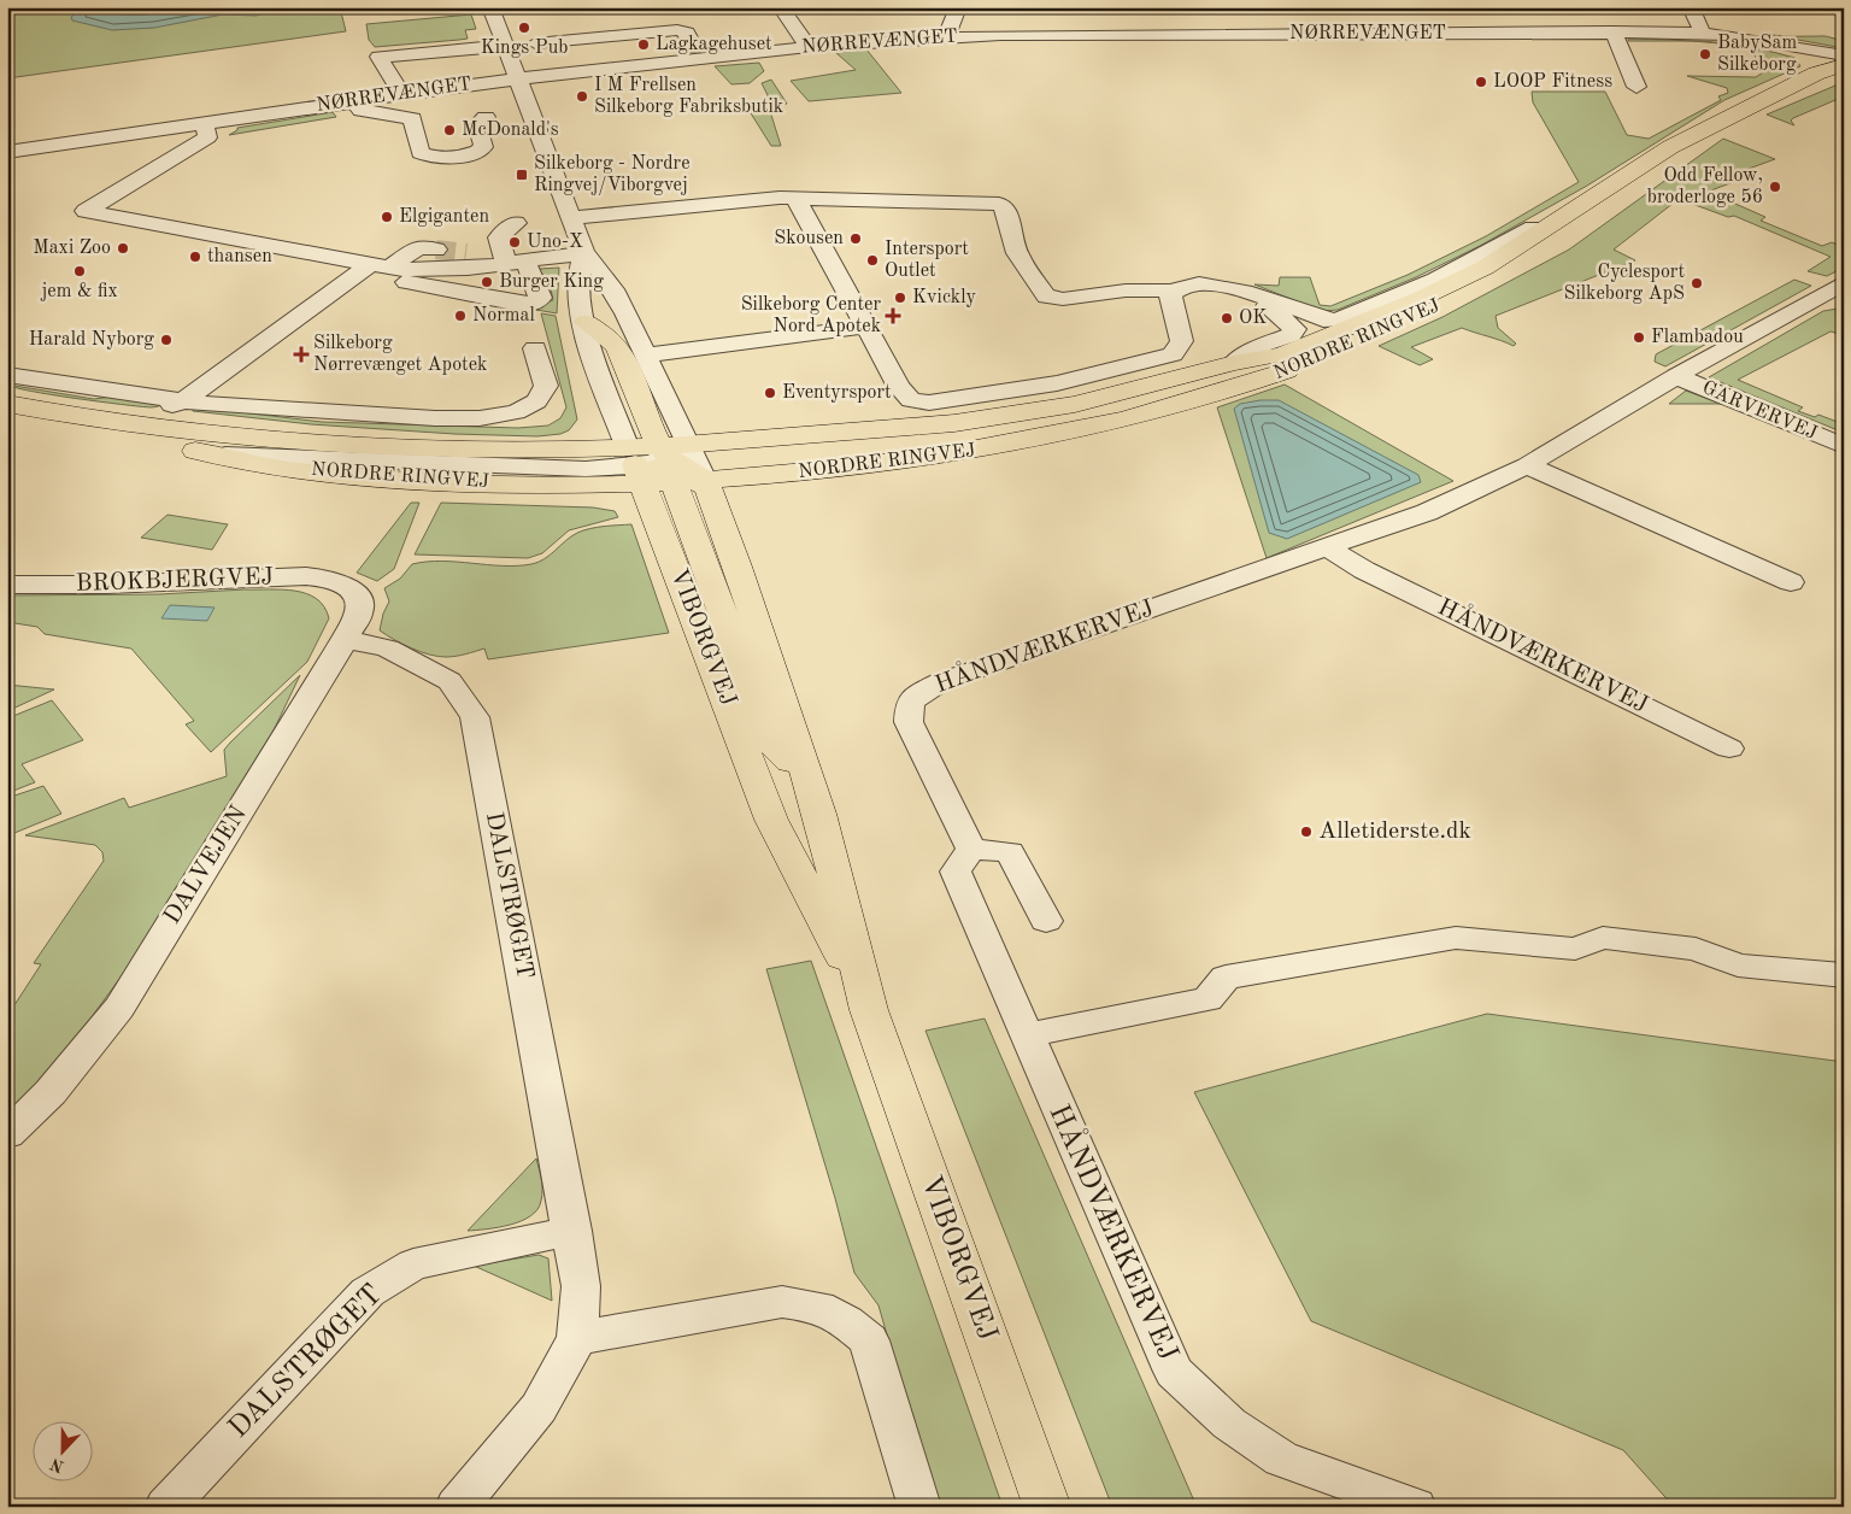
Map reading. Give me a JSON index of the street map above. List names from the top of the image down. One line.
{"streets":{"main road":["NORDRE RINGVEJ","VIBORGVEJ"],"street":["NØRREVÆNGET","GARVERVEJ","BROKBJERGVEJ","HÅNDVÆRKERVEJ","DALVEJEN","DALSTRØGET"]},"crossings":[["NØRREVÆNGET","NORDRE RINGVEJ"],["NØRREVÆNGET","VIBORGVEJ"],["NORDRE RINGVEJ","VIBORGVEJ"],["GARVERVEJ","HÅNDVÆRKERVEJ"],["BROKBJERGVEJ","DALVEJEN"],["DALVEJEN","DALSTRØGET"]],"places":{"other":["Kings Pub","Lagkagehuset","BabySam Silkeborg","LOOP Fitness","I M Frellsen Silkeborg Fabriksbutik","McDonald's","Odd Fellow, broderloge 56","Elgiganten","Skousen","Uno-X","Maxi Zoo","thansen","Intersport Outlet","jem & fix","Burger King","Cyclesport Silkeborg ApS","Kvickly","Normal","OK","Flambadou","Harald Nyborg","Eventyrsport","Alletiderste.dk"],"transit":["Silkeborg - Nordre Ringvej/Viborgvej"],"health":["Silkeborg Center Nord Apotek","Silkeborg Nørrevænget Apotek"]},"north":"bottom"}
